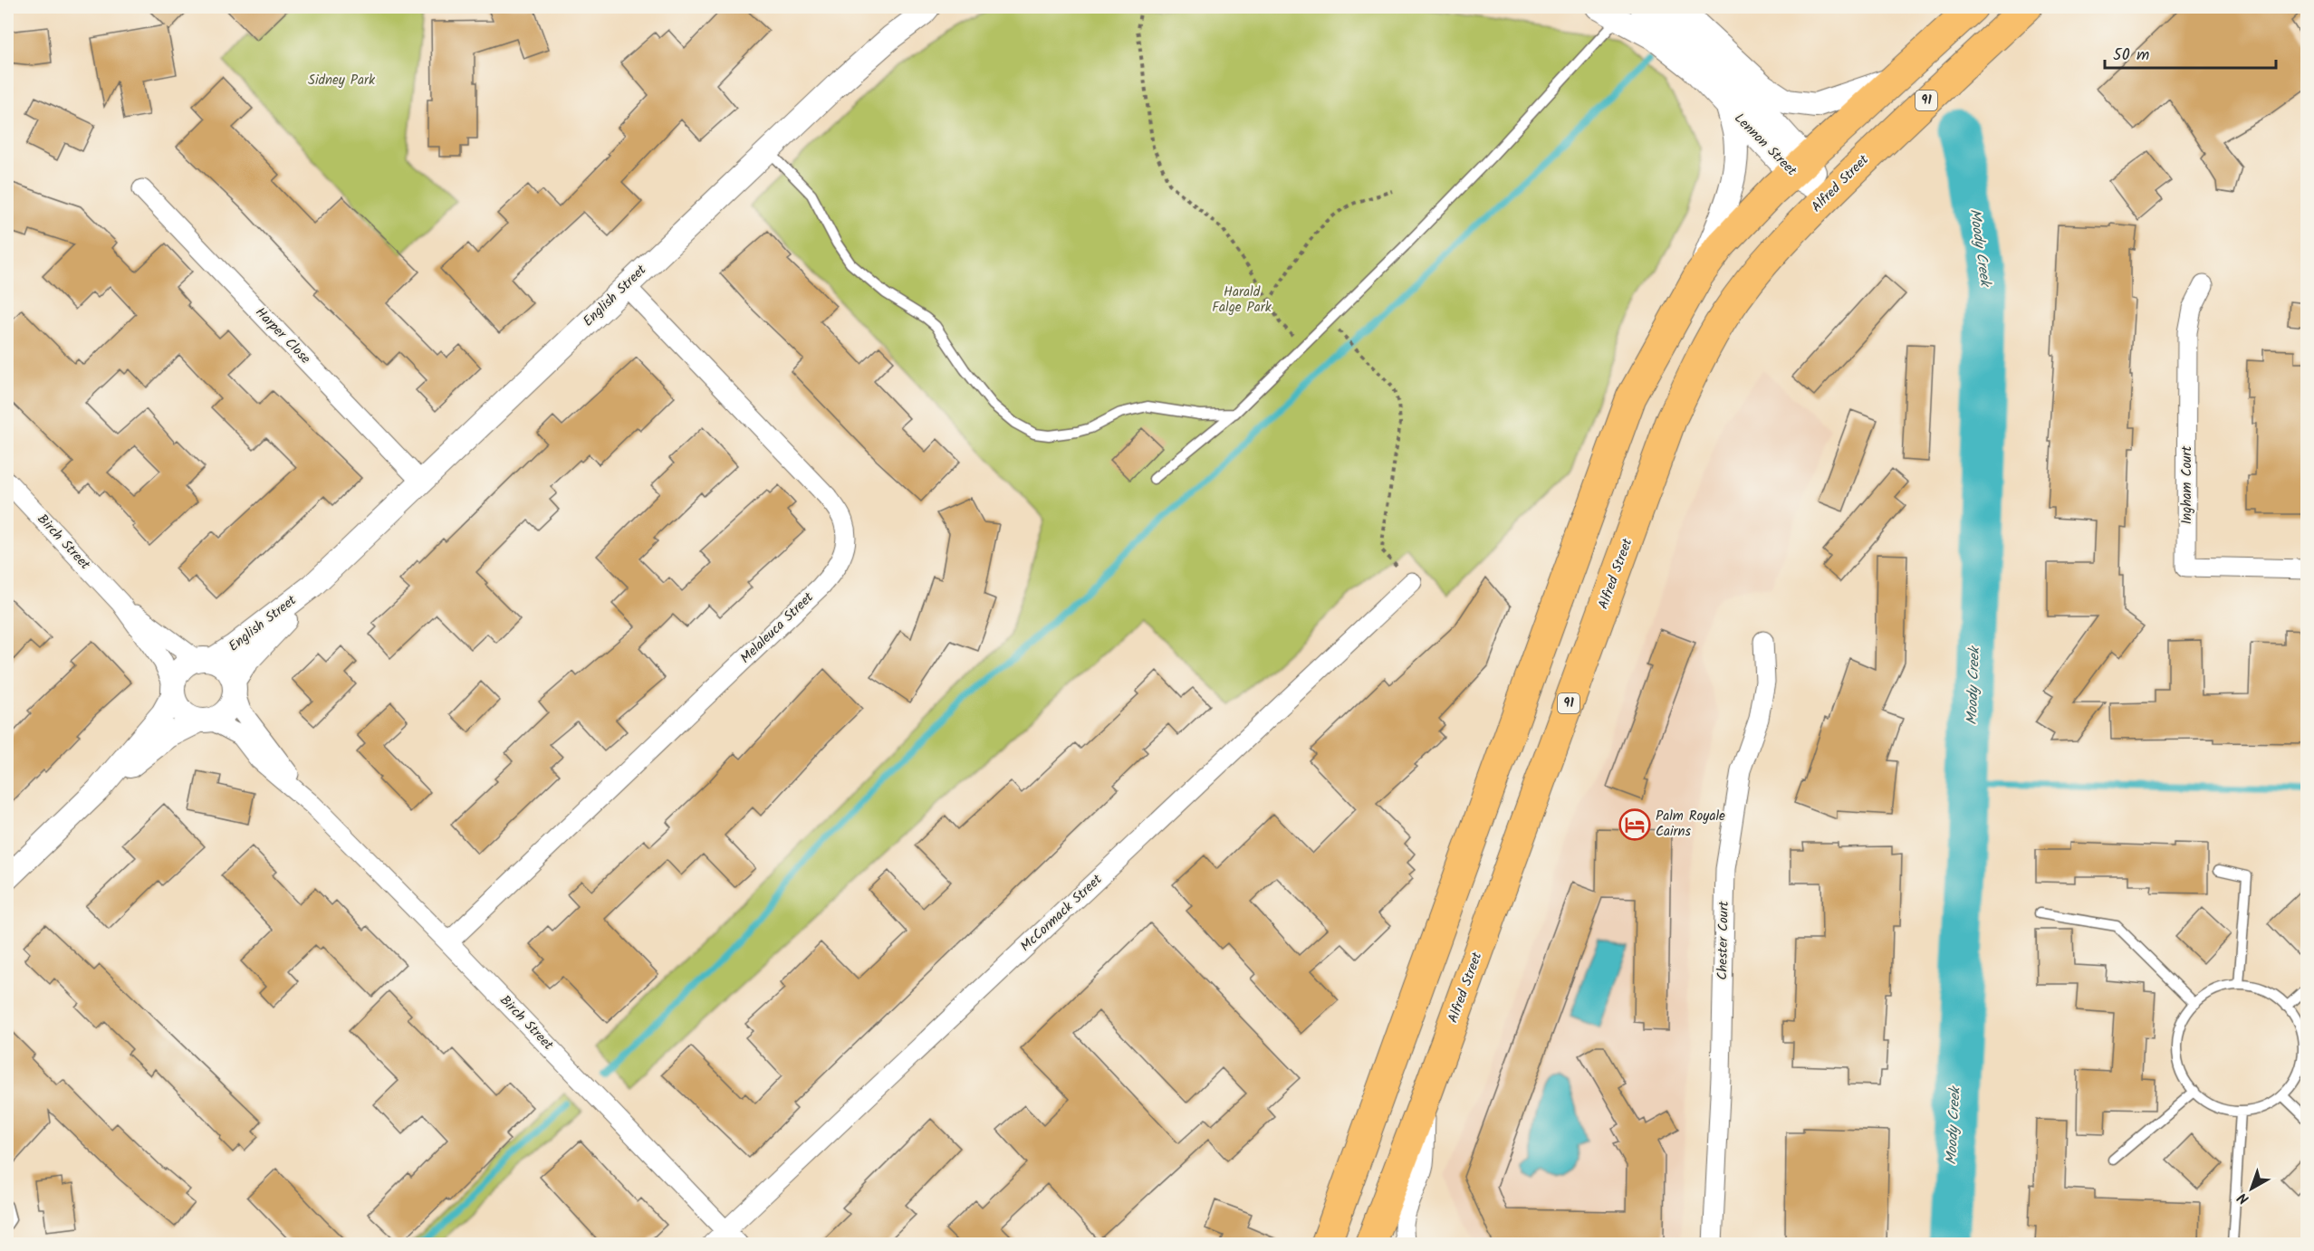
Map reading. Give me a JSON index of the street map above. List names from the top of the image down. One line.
{"streets":{"main road":["91","Alfred Street"],"street":["Lennon Street","English Street","Harper Close","Ingham Court","Birch Street","Melaleuca Street","McCormack Street","Chester Court"]},"crossings":[["Lennon Street","Alfred Street"],["English Street","Harper Close"],["English Street","Birch Street"],["English Street","Melaleuca Street"],["Birch Street","Melaleuca Street"],["Birch Street","McCormack Street"]],"water":["Moody Creek"],"parks":["Sidney Park","Harald Falge Park"],"places":{"hotel":["Palm Royale Cairns"]},"scale_bar":"50 m","north":"bottom left"}
